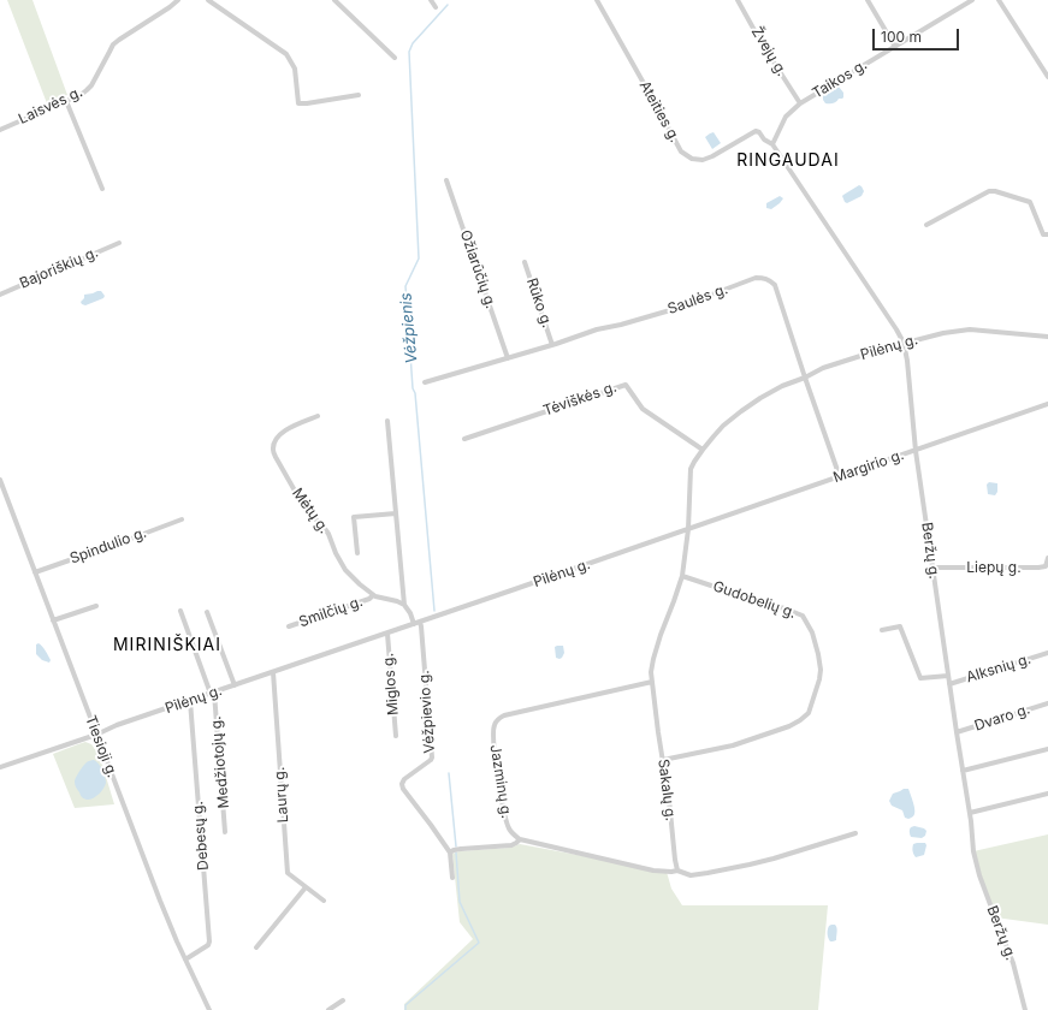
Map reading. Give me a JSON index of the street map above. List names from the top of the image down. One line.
{"streets":{"street":["Žvejų g.","Taikos g.","Laisvės g.","Ateities g.","Bajoriškių g.","Ožiarūčių g.","Saulės g.","Rūko g.","Pilėnų g.","Tėviškės g.","Margirio g.","Mėtų g.","Spindulio g.","Beržų g.","Liepų g.","Gudobelių g.","Smilčių g.","Alksnių g.","Miglos g.","Vėžpievio g.","Dvaro g.","Tiesioji g.","Medžiotojų g.","Jazminų g.","Sakalų g.","Laurų g.","Debesų g."]},"crossings":[["Žvejų g.","Taikos g."],["Taikos g.","Beržų g."],["Ateities g.","Beržų g."],["Ožiarūčių g.","Saulės g."],["Saulės g.","Rūko g."],["Saulės g.","Pilėnų g."],["Saulės g.","Margirio g."],["Pilėnų g.","Tėviškės g."],["Pilėnų g.","Margirio g."],["Pilėnų g.","Beržų g."],["Pilėnų g.","Miglos g."],["Pilėnų g.","Vėžpievio g."],["Pilėnų g.","Tiesioji g."],["Pilėnų g.","Medžiotojų g."],["Pilėnų g.","Sakalų g."],["Pilėnų g.","Laurų g."],["Pilėnų g.","Debesų g."],["Margirio g.","Beržų g."],["Margirio g.","Sakalų g."],["Mėtų g.","Smilčių g."],["Spindulio g.","Tiesioji g."],["Beržų g.","Liepų g."],["Beržų g.","Alksnių g."],["Beržų g.","Dvaro g."],["Gudobelių g.","Sakalų g."],["Tiesioji g.","Debesų g."],["Jazminų g.","Sakalų g."]],"districts":["RINGAUDAI","MIRINIŠKIAI"],"water":["Vėžpienis"],"scale_bar":"100 m"}
